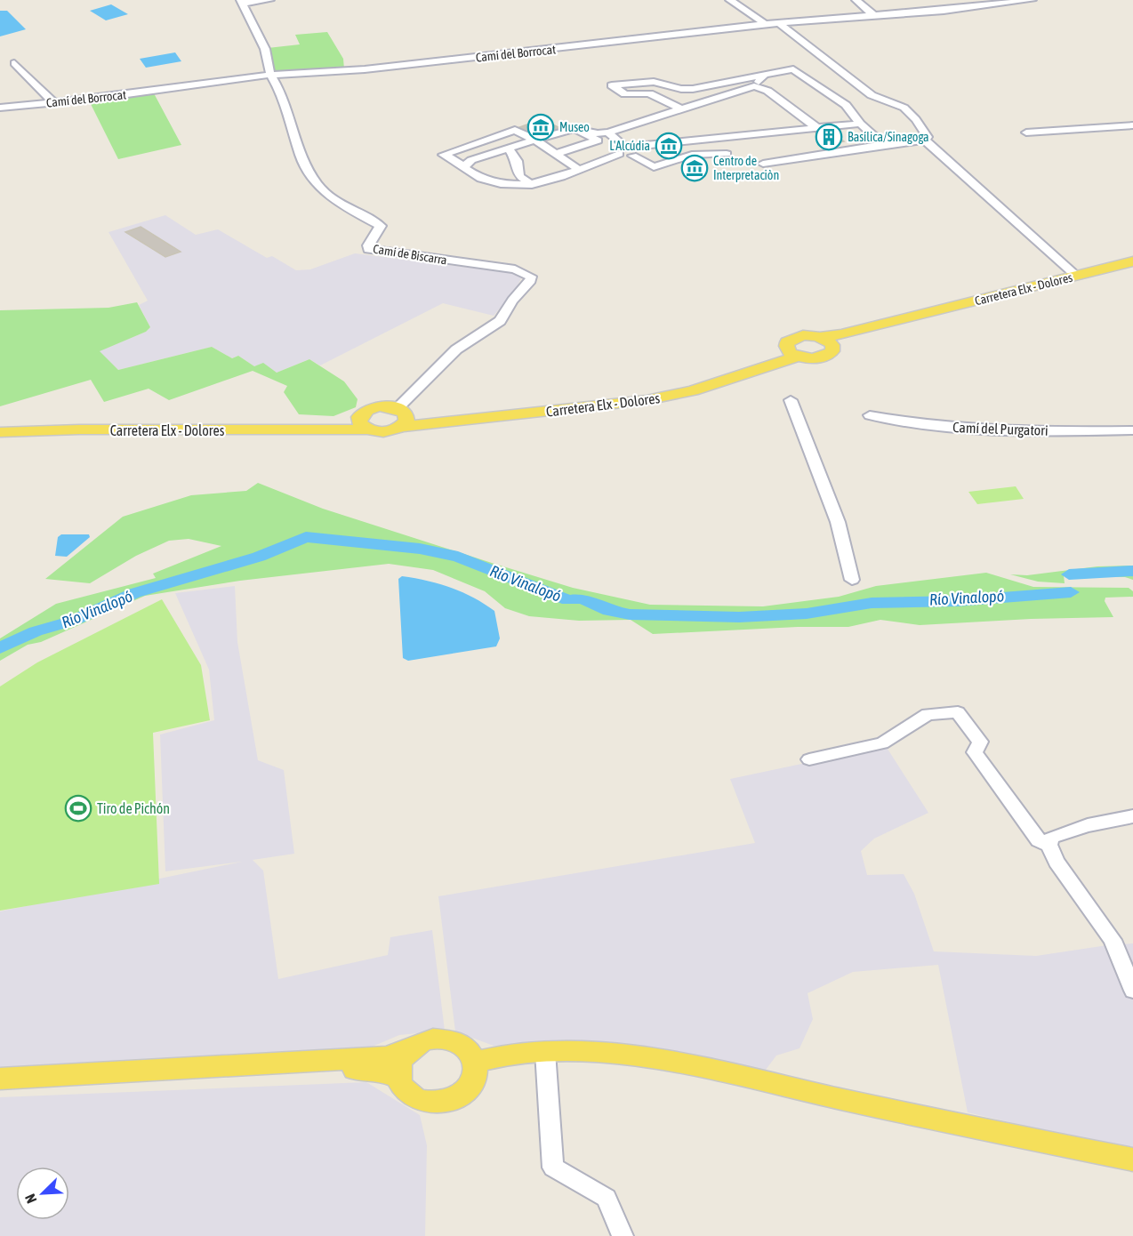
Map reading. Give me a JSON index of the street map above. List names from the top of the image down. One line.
{"streets":{"main road":["Carretera Elx - Dolores"],"street":["Camí del Borrocat","Camí de Biscarra","Camí del Purgatori"]},"crossings":[["Camí del Borrocat","Camí de Biscarra"],["Camí de Biscarra","Carretera Elx - Dolores"]],"water":["Río Vinalopó"],"places":{"museum":["Museo","L'Alcúdia","Centro de Interpretaciòn"],"building":["Basílica/Sinagoga"],"sports":["Tiro de Pichón"]},"north":"bottom left"}
